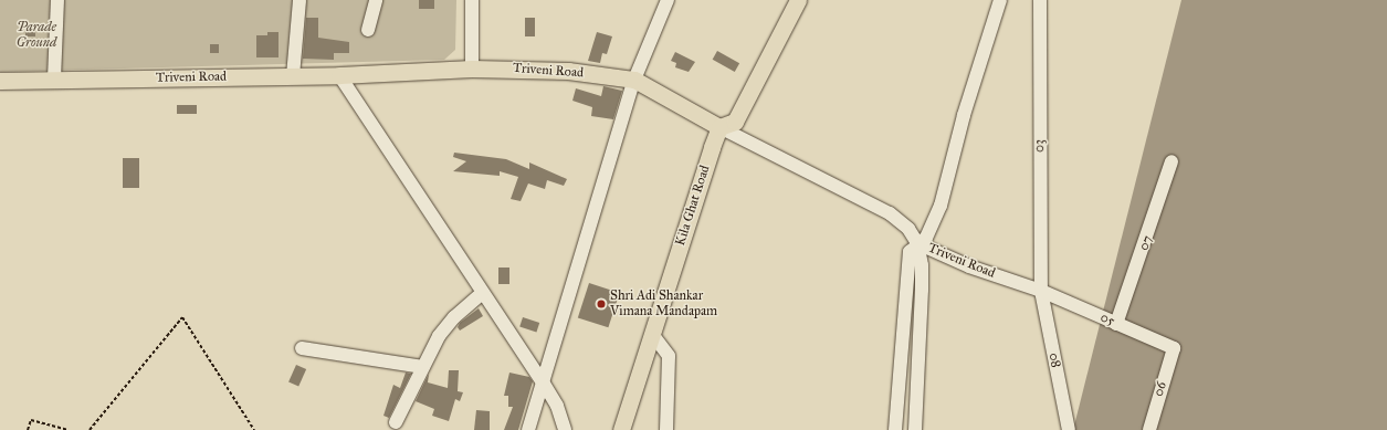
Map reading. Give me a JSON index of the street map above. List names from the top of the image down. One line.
{"streets":{"main road":["Triveni Road","Kila Ghat Road"],"street":["03","07","05","08","06"]},"crossings":[["Triveni Road","03"],["Triveni Road","Kila Ghat Road"],["Triveni Road","05"],["Triveni Road","08"],["03","05"],["03","08"],["07","05"],["05","08"],["05","06"]],"parks":["Parade Ground"],"places":["Shri Adi Shankar Vimana Mandapam"]}
